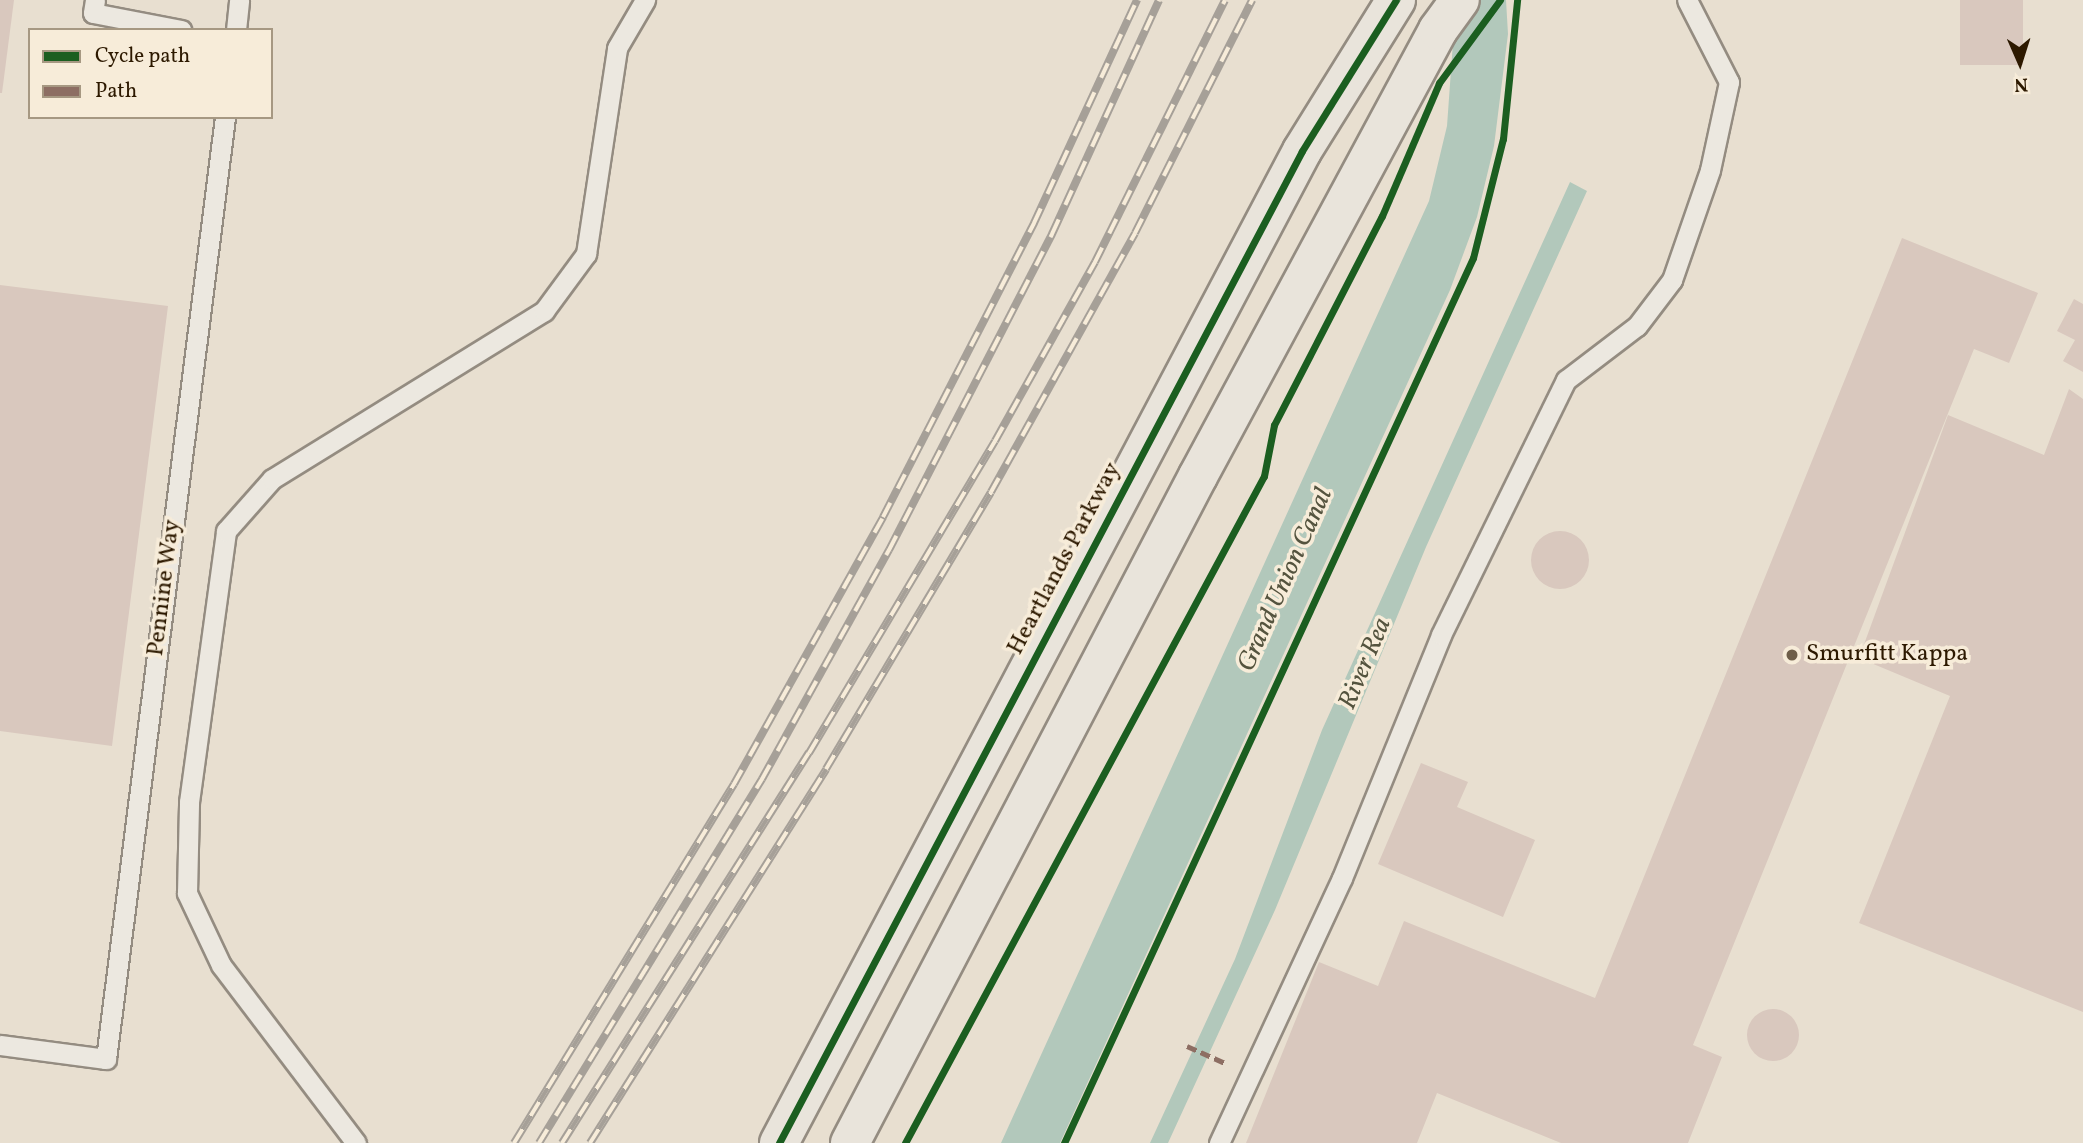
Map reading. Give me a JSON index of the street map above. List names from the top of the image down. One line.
{"streets":{"main road":["Heartlands Parkway"],"lane":["Pennine Way"]},"water":["Grand Union Canal","River Rea"],"places":["Smurfitt Kappa"],"legend":["Cycle path","Path"],"north":"bottom"}
